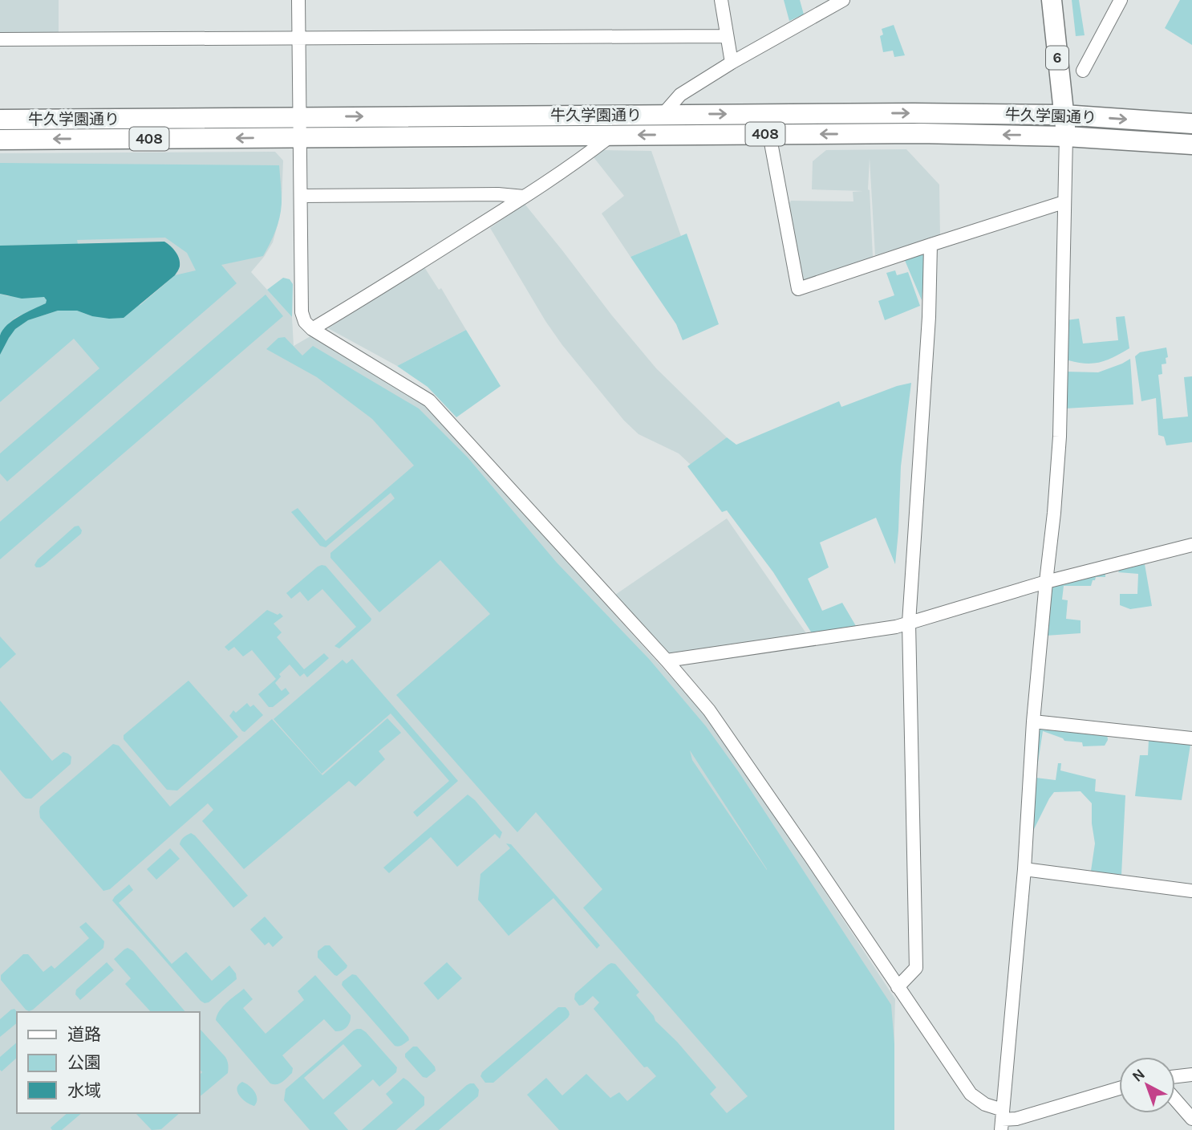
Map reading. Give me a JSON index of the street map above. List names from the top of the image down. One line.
{"streets":{"highway":["6","牛久学園通り","408"]},"crossings":[["6","牛久学園通り"]],"legend":["道路","公園","水域"],"north":"top left"}
